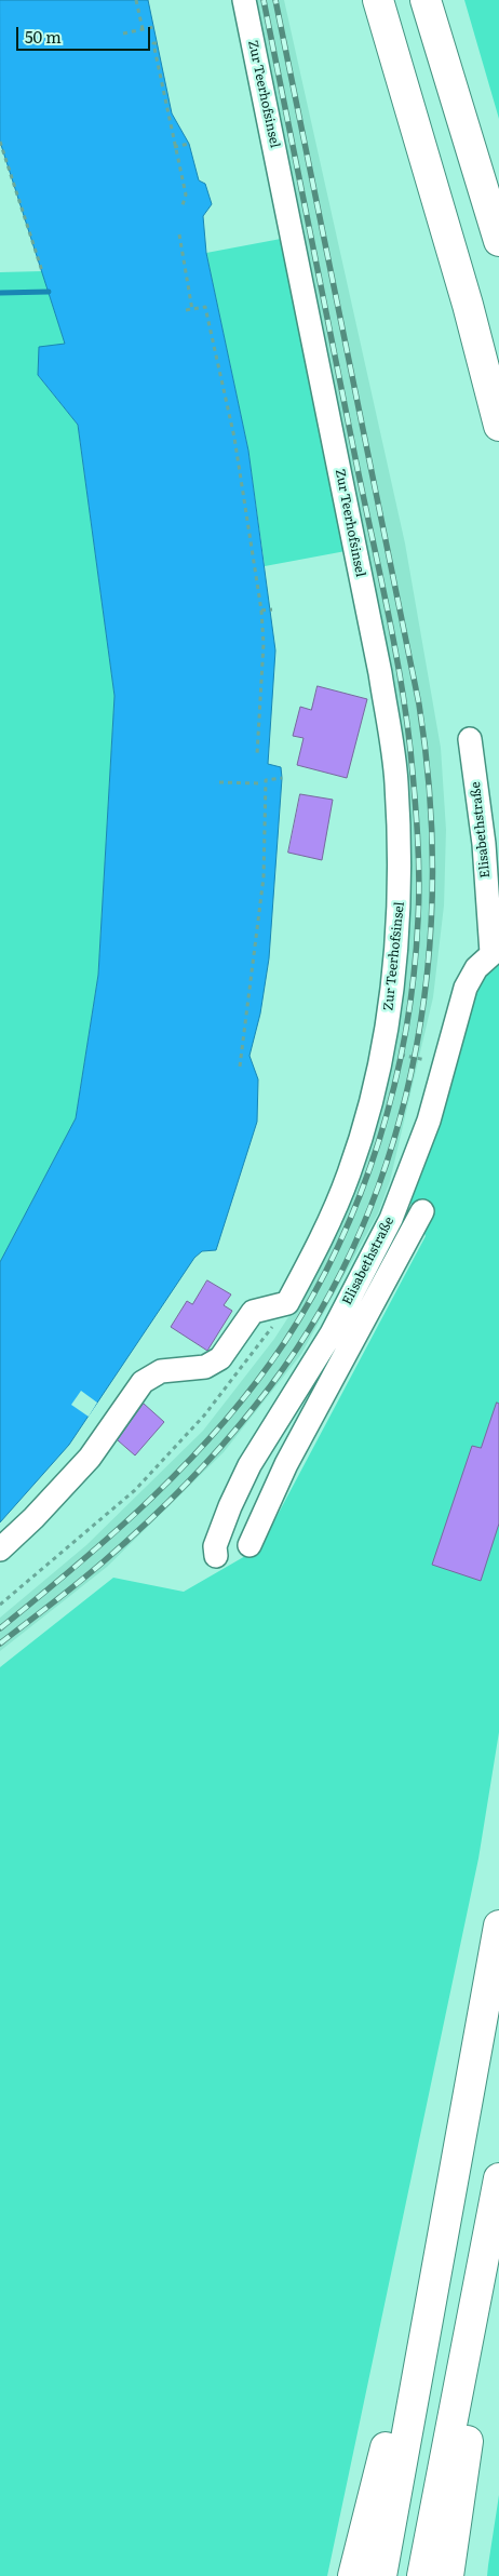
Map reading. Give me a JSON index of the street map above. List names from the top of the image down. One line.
{"streets":{"street":["Zur Teerhofsinsel","Elisabethstraße"]},"scale_bar":"50 m"}
